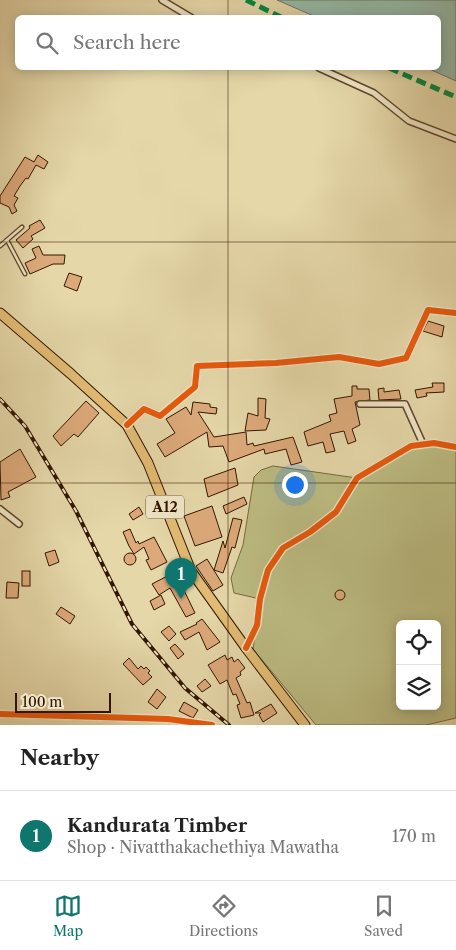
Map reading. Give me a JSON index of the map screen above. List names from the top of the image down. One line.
{"streets":{"highway":["A12"]},"scale_bar":"100 m","page":{"search":"Search here","pins":"1","scale":"100 m","heading":"Nearby","list":[{"mark":"1","name":"Kandurata Timber","note":"Shop · Nivatthakachethiya Mawatha","value":"170 m"}],"nav":["Map","Directions","Saved"]}}
